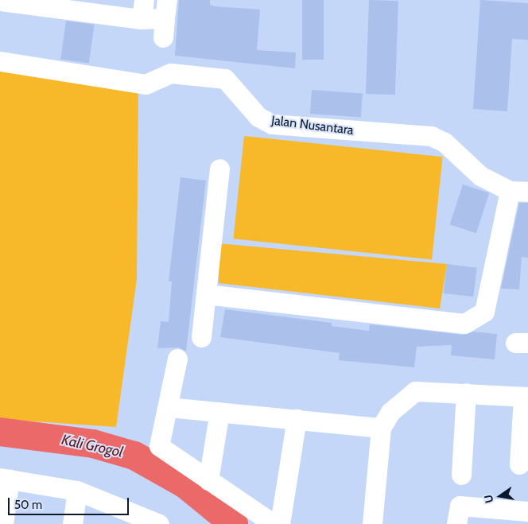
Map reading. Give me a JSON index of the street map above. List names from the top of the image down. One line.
{"streets":{"street":["Jalan Nusantara"]},"water":["Kali Grogol"],"scale_bar":"50 m","north":"left"}
